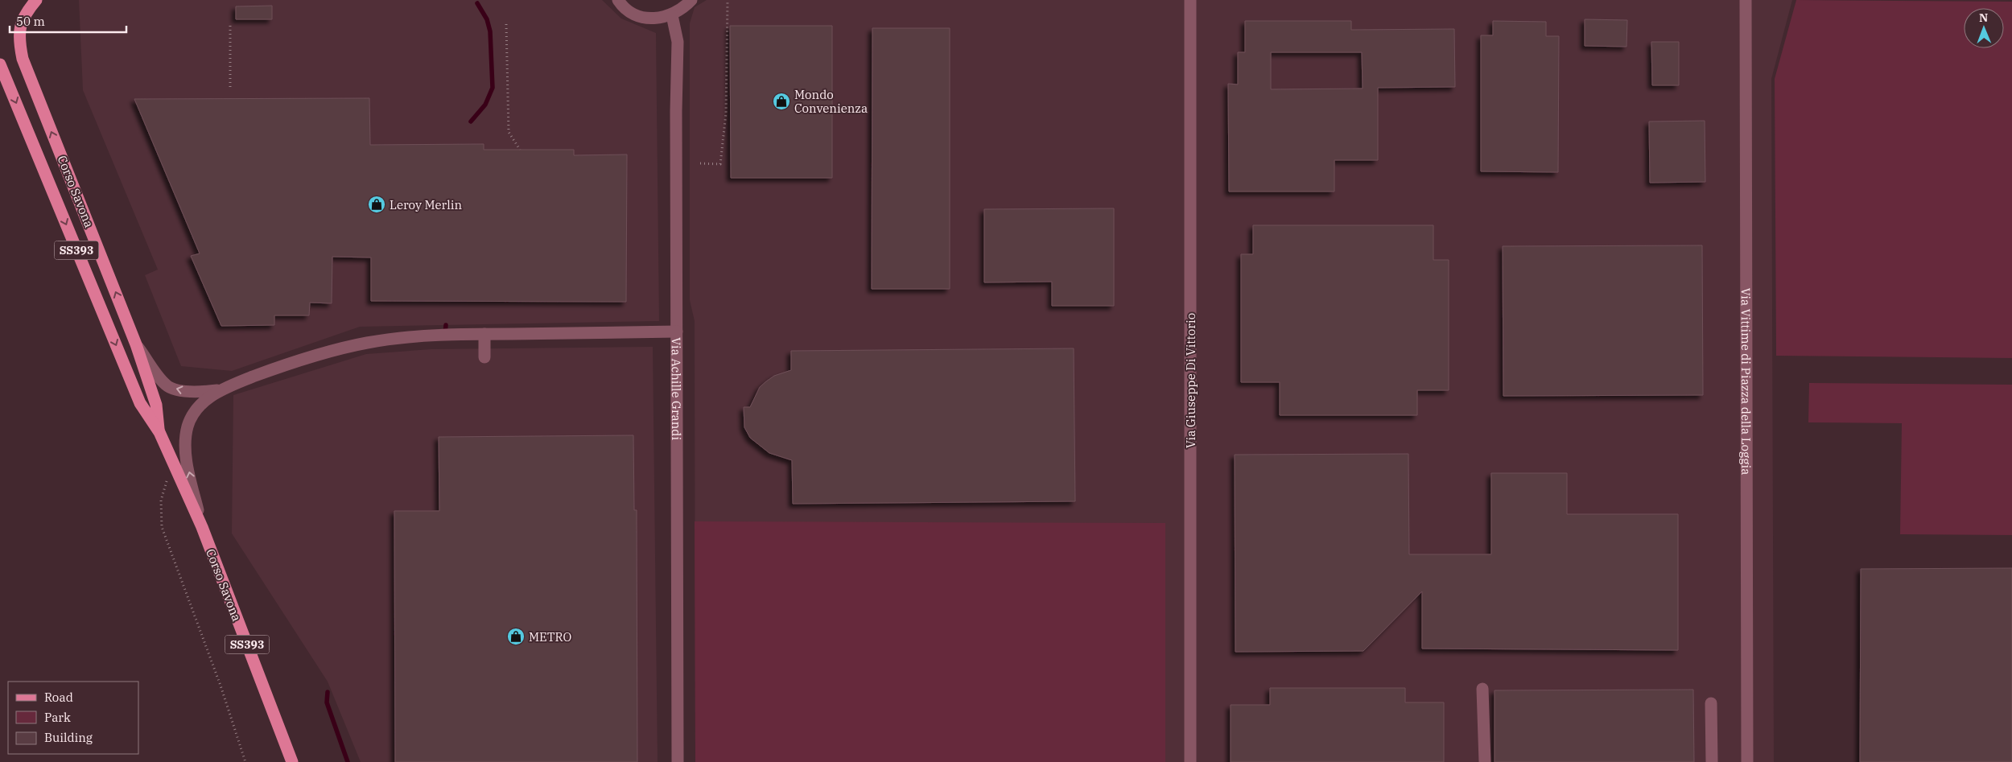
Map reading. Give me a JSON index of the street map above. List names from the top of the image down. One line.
{"streets":{"main road":["Corso Savona","SS393"],"street":["Via Giuseppe Di Vittorio","Via Vittime di Piazza della Loggia","Via Achille Grandi"]},"places":{"shop":["Mondo Convenienza","Leroy Merlin","METRO"]},"legend":["Road","Park","Building"],"scale_bar":"50 m","north":"top"}
